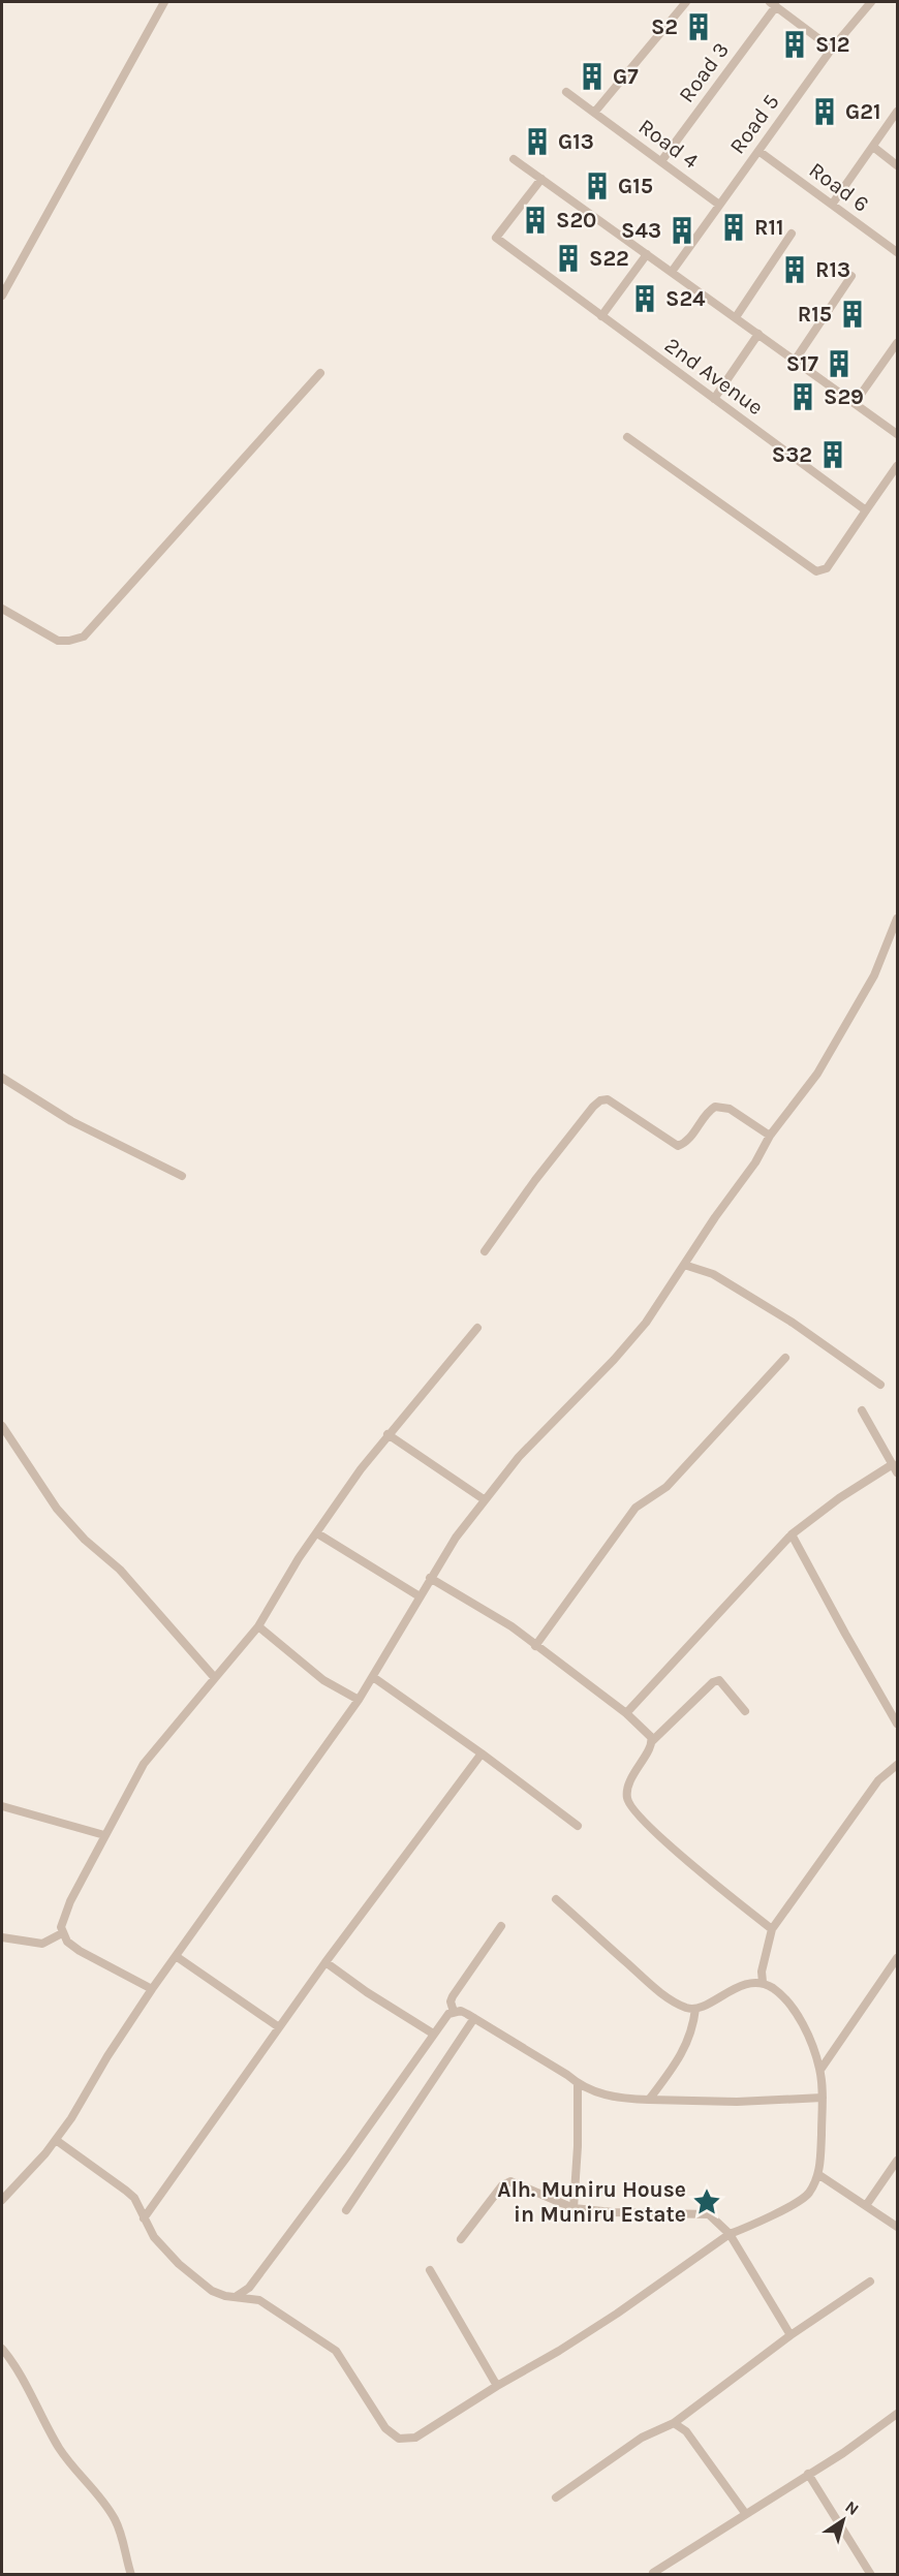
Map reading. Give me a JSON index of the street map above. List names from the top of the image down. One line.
{"streets":{"street":["Road 3","Road 5","Road 4","Road 6","2nd Avenue"]},"crossings":[["Road 3","Road 4"],["Road 5","Road 4"],["Road 5","Road 6"]],"places":{"building":["S2","S12","G7","G21","G13","G15","S20","R11","S43","S22","R13","S24","R15","S17","S29","S32"],"place":["Alh. Muniru House in Muniru Estate"]},"north":"top right"}
